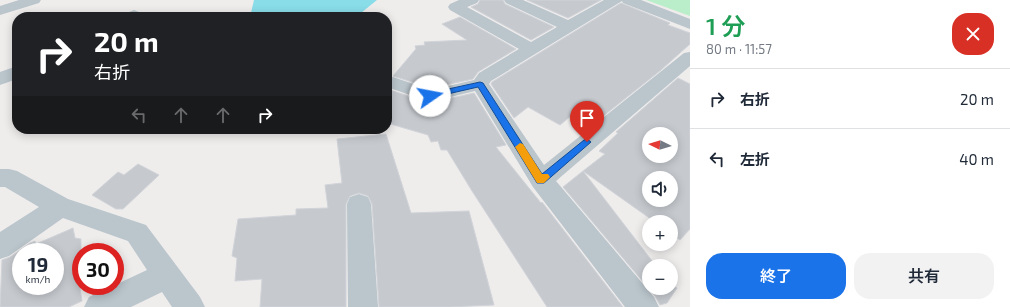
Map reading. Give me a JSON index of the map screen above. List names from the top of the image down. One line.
{"north":"left","page":{"heading":["1 分","80 m · 11:57"],"turn":["20 m","右折"],"list":[{"name":"右折","value":"20 m"},{"name":"左折","value":"40 m"}],"map_buttons":["+","−"],"speed":"19 km/h","limit":"30","buttons":["終了","共有"]}}
